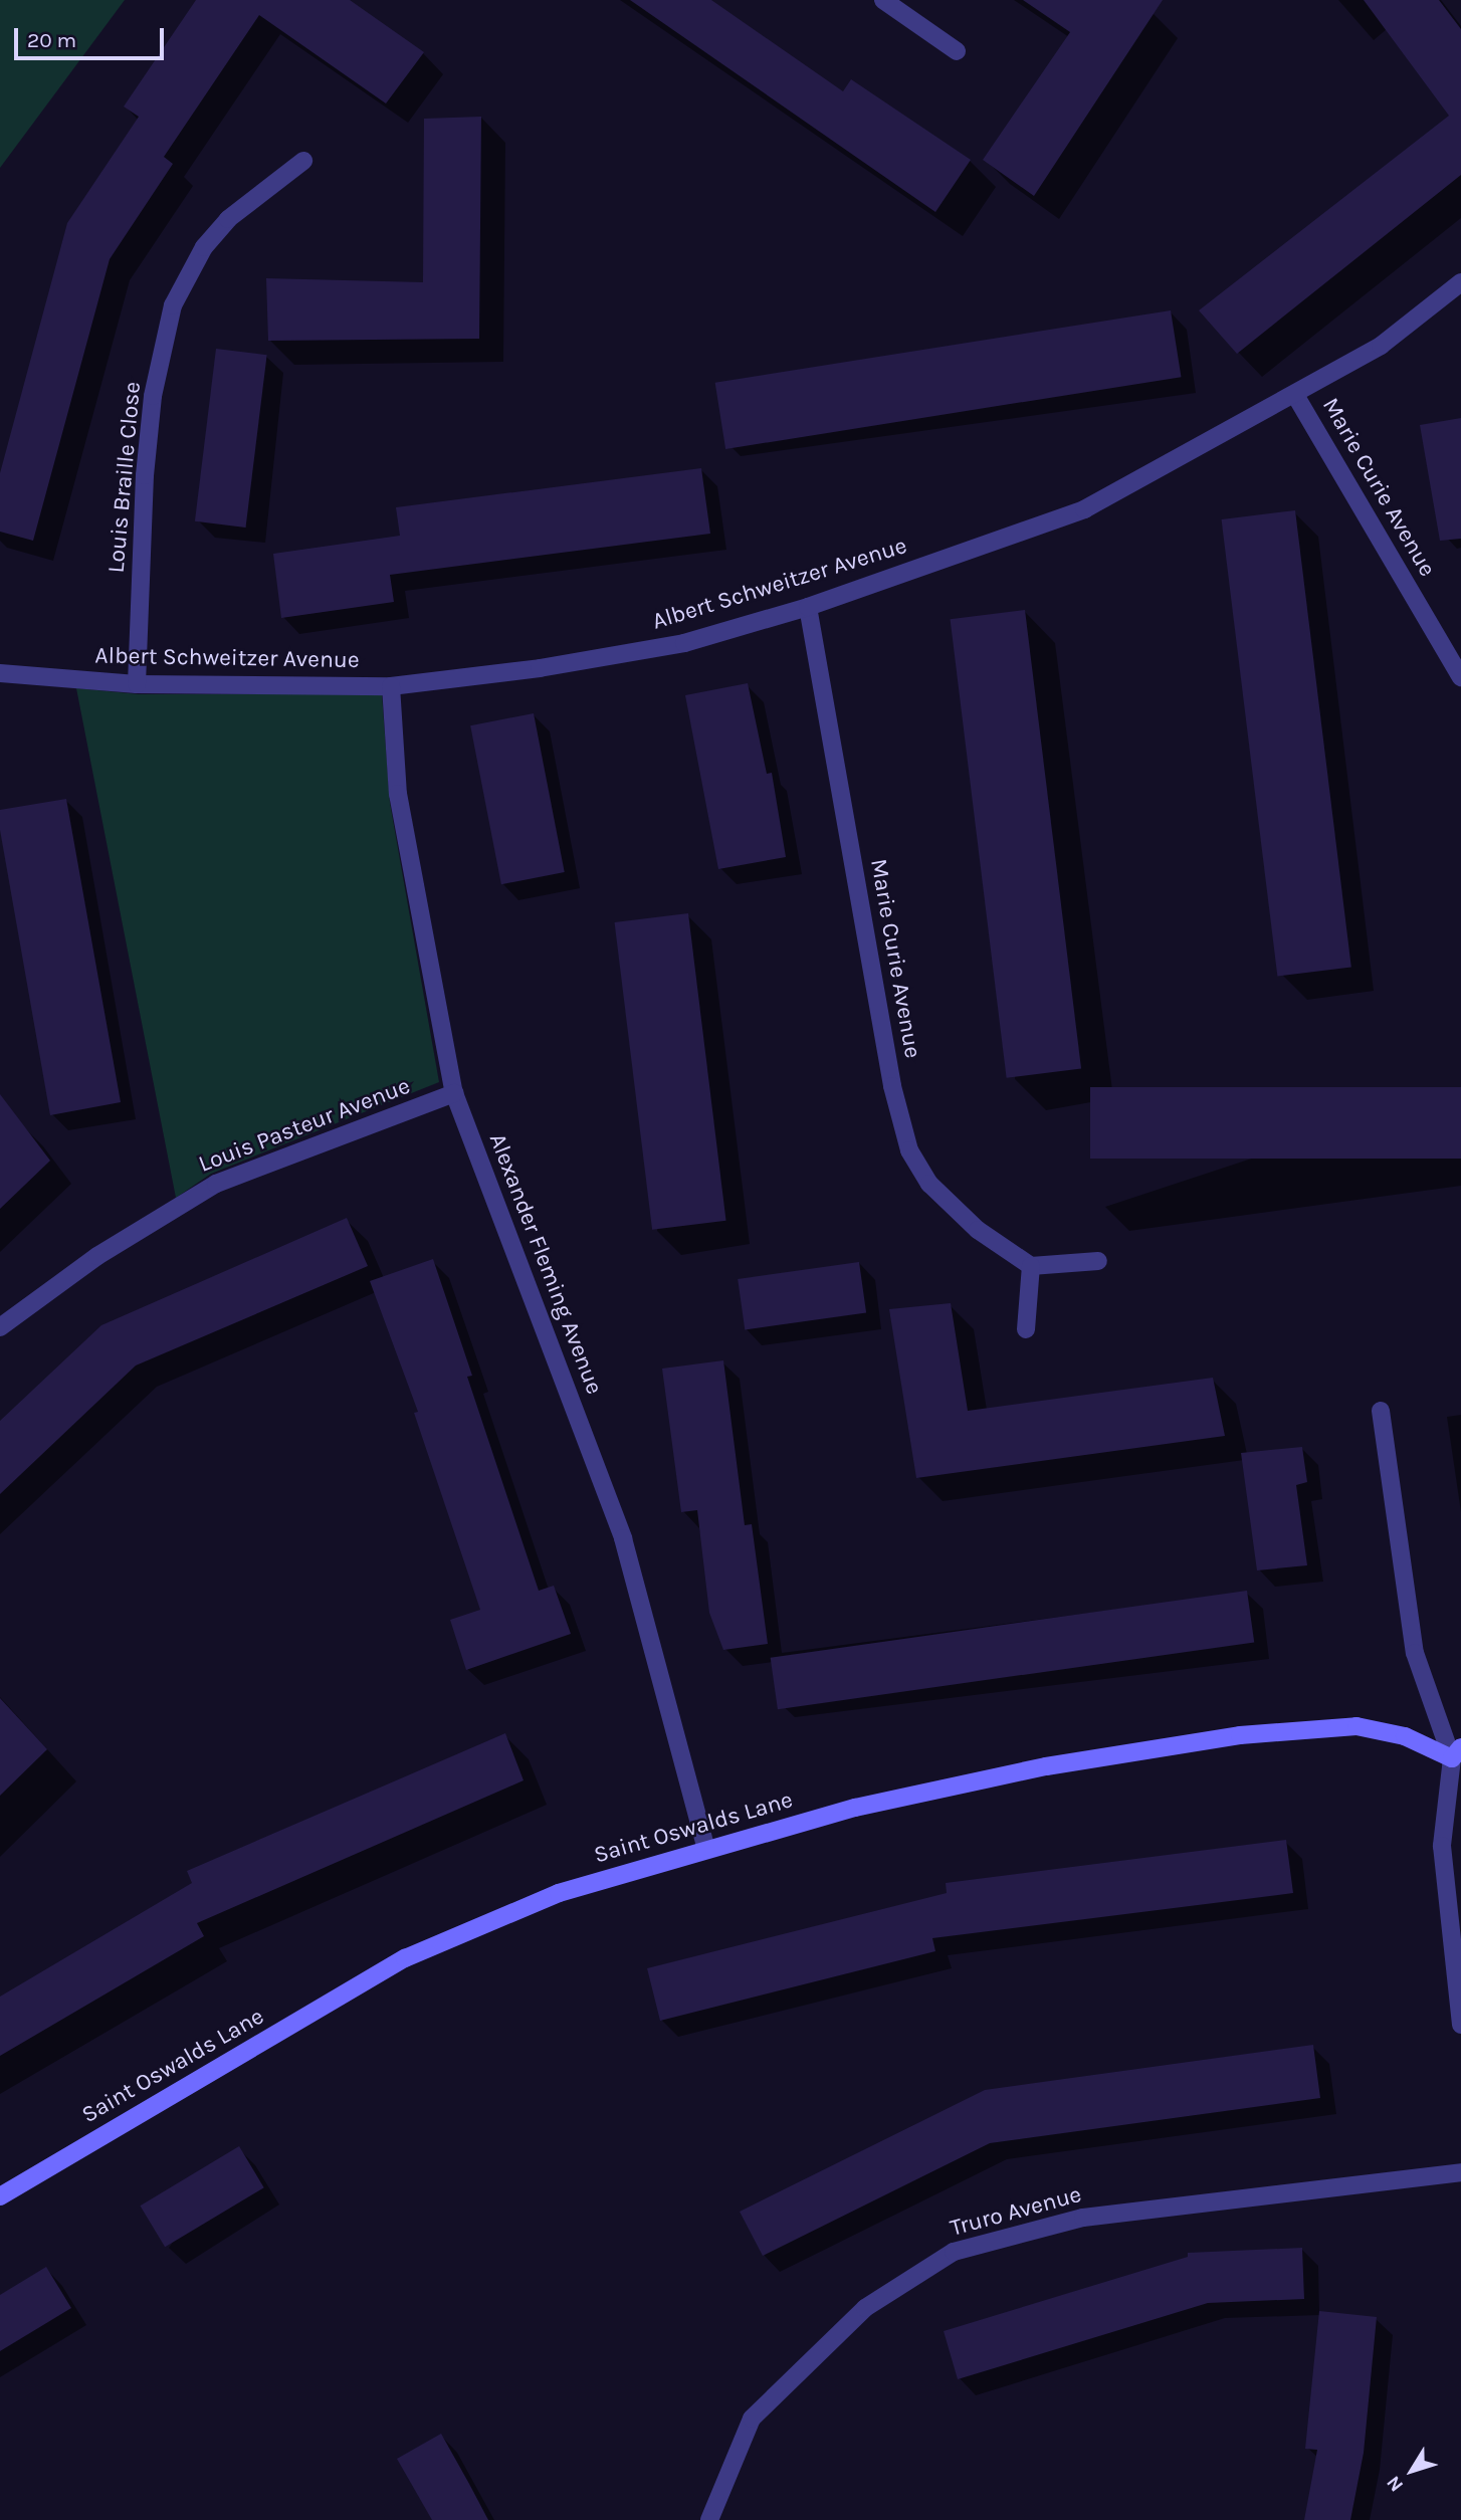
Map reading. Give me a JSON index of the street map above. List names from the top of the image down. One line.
{"streets":{"street":["Louis Braille Close","Marie Curie Avenue","Albert Schweitzer Avenue","Louis Pasteur Avenue","Alexander Fleming Avenue","Saint Oswalds Lane","Truro Avenue"]},"crossings":[["Louis Braille Close","Albert Schweitzer Avenue"],["Marie Curie Avenue","Albert Schweitzer Avenue"],["Albert Schweitzer Avenue","Alexander Fleming Avenue"],["Louis Pasteur Avenue","Alexander Fleming Avenue"],["Alexander Fleming Avenue","Saint Oswalds Lane"]],"scale_bar":"20 m","north":"bottom left"}
